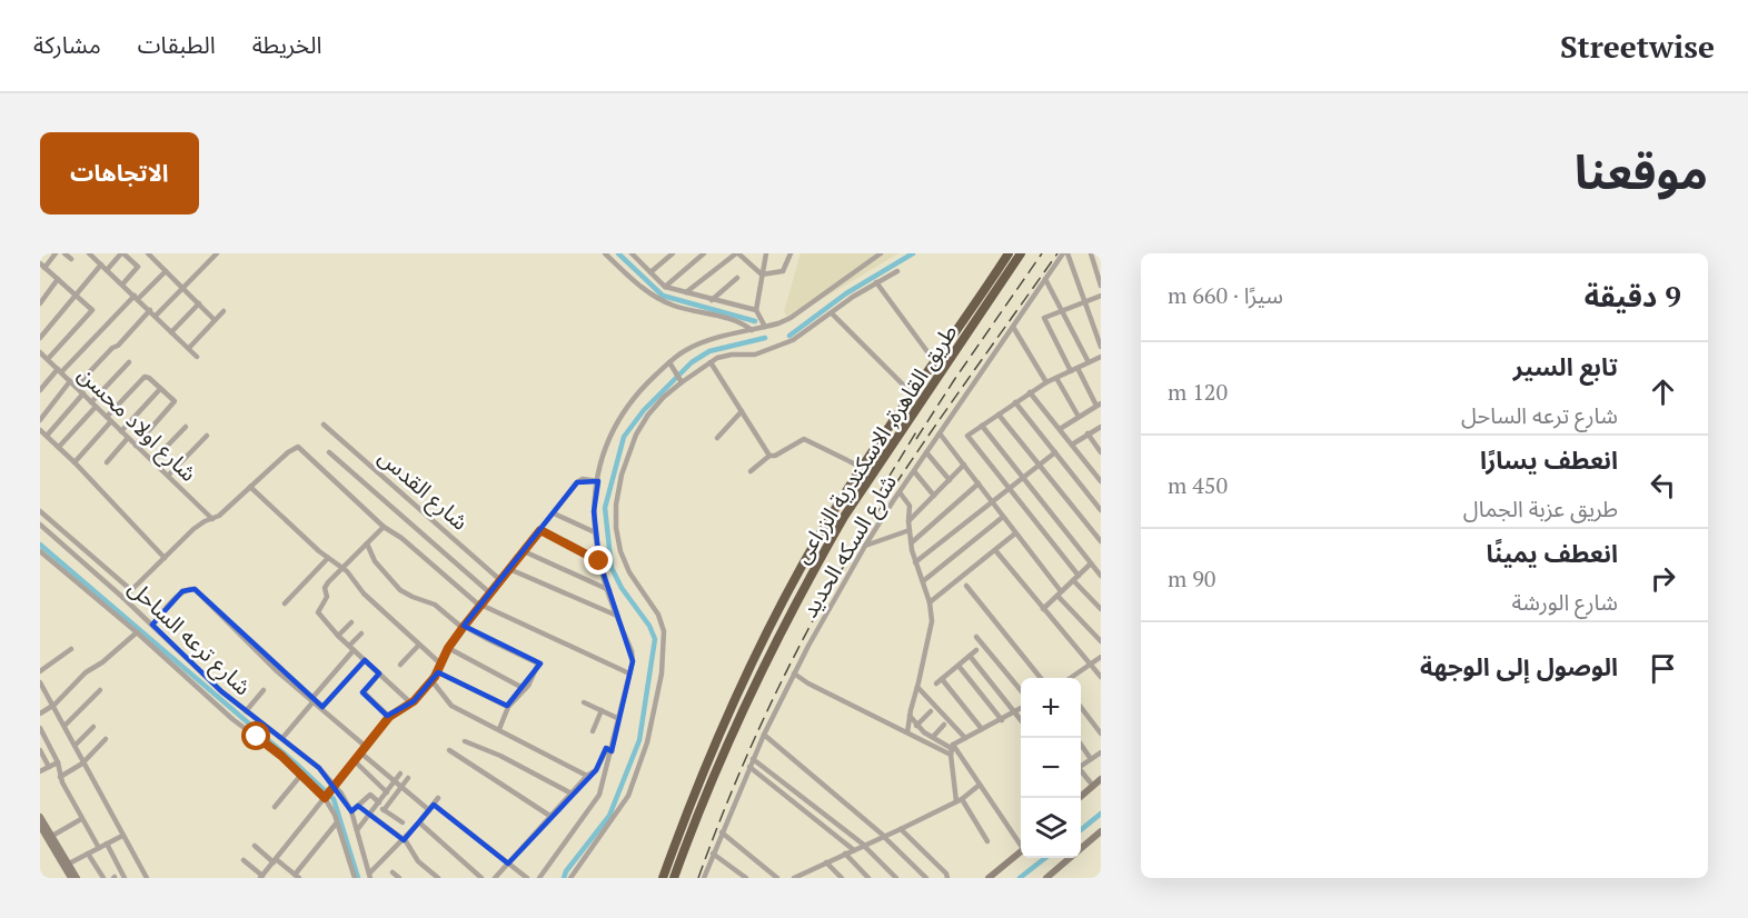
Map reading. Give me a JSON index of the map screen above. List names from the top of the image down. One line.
{"streets":{"highway":["طريق القاهرة, الاسكندرية الزراعى"],"street":["شارع اولاد محسن","شارع القدس","شارع السكه الحديد","شارع ترعه الساحل"]},"page":{"header":"Streetwise","nav":["الخريطة","الطبقات","مشاركة"],"title":"موقعنا","buttons":"الاتجاهات","heading":["9 دقيقة","سيرًا · 660 m"],"list":[["تابع السير","شارع ترعه الساحل","120 m"],["انعطف يسارًا","طريق عزبة الجمال","450 m"],["انعطف يمينًا","شارع الورشة","90 m"],"الوصول إلى الوجهة"],"map_buttons":["+","−"]}}
